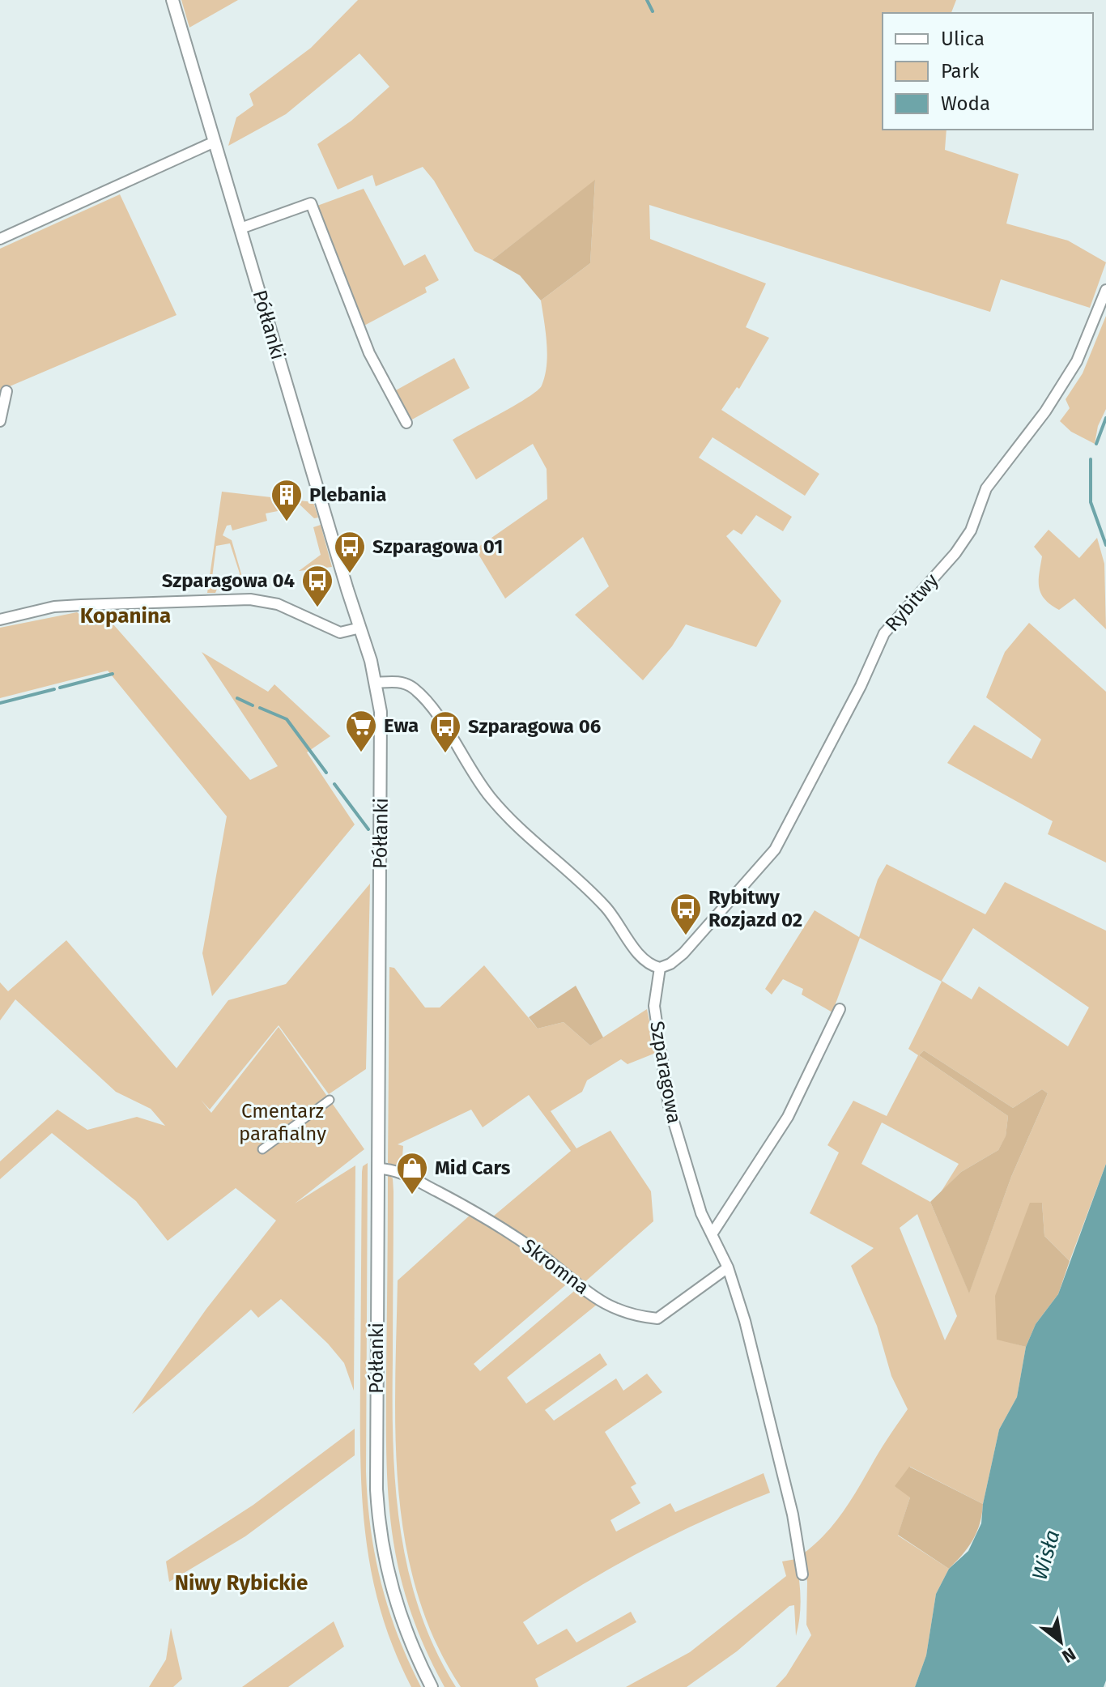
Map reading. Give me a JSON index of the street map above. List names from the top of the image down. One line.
{"streets":{"street":["Półłanki","Rybitwy","Szparagowa","Skromna"]},"crossings":[["Półłanki","Skromna"],["Rybitwy","Szparagowa"],["Szparagowa","Skromna"]],"districts":["Kopanina","Niwy Rybickie"],"water":["Wisła"],"parks":["Cmentarz parafialny"],"places":{"building":["Plebania"],"bus stop":["Szparagowa 01","Szparagowa 04","Szparagowa 06","Rybitwy Rozjazd 02"],"supermarket":["Ewa"],"shop":["Mid Cars"]},"legend":["Ulica","Park","Woda"],"north":"bottom right"}
